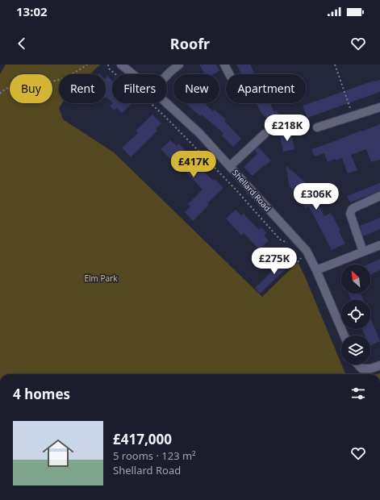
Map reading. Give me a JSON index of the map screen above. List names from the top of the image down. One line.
{"streets":{"street":["Shellard Road"]},"parks":["Elm Park"],"north":"top left","page":{"status":"13:02","header":"Roofr","chip":["Buy","Rent","Filters","New","Apartment"],"price":["£218K","£417K","£306K","£275K"],"heading":"4 homes","list":[{"name":"£417,000","note":"5 rooms · 123 m² · Shellard Road"}]}}
